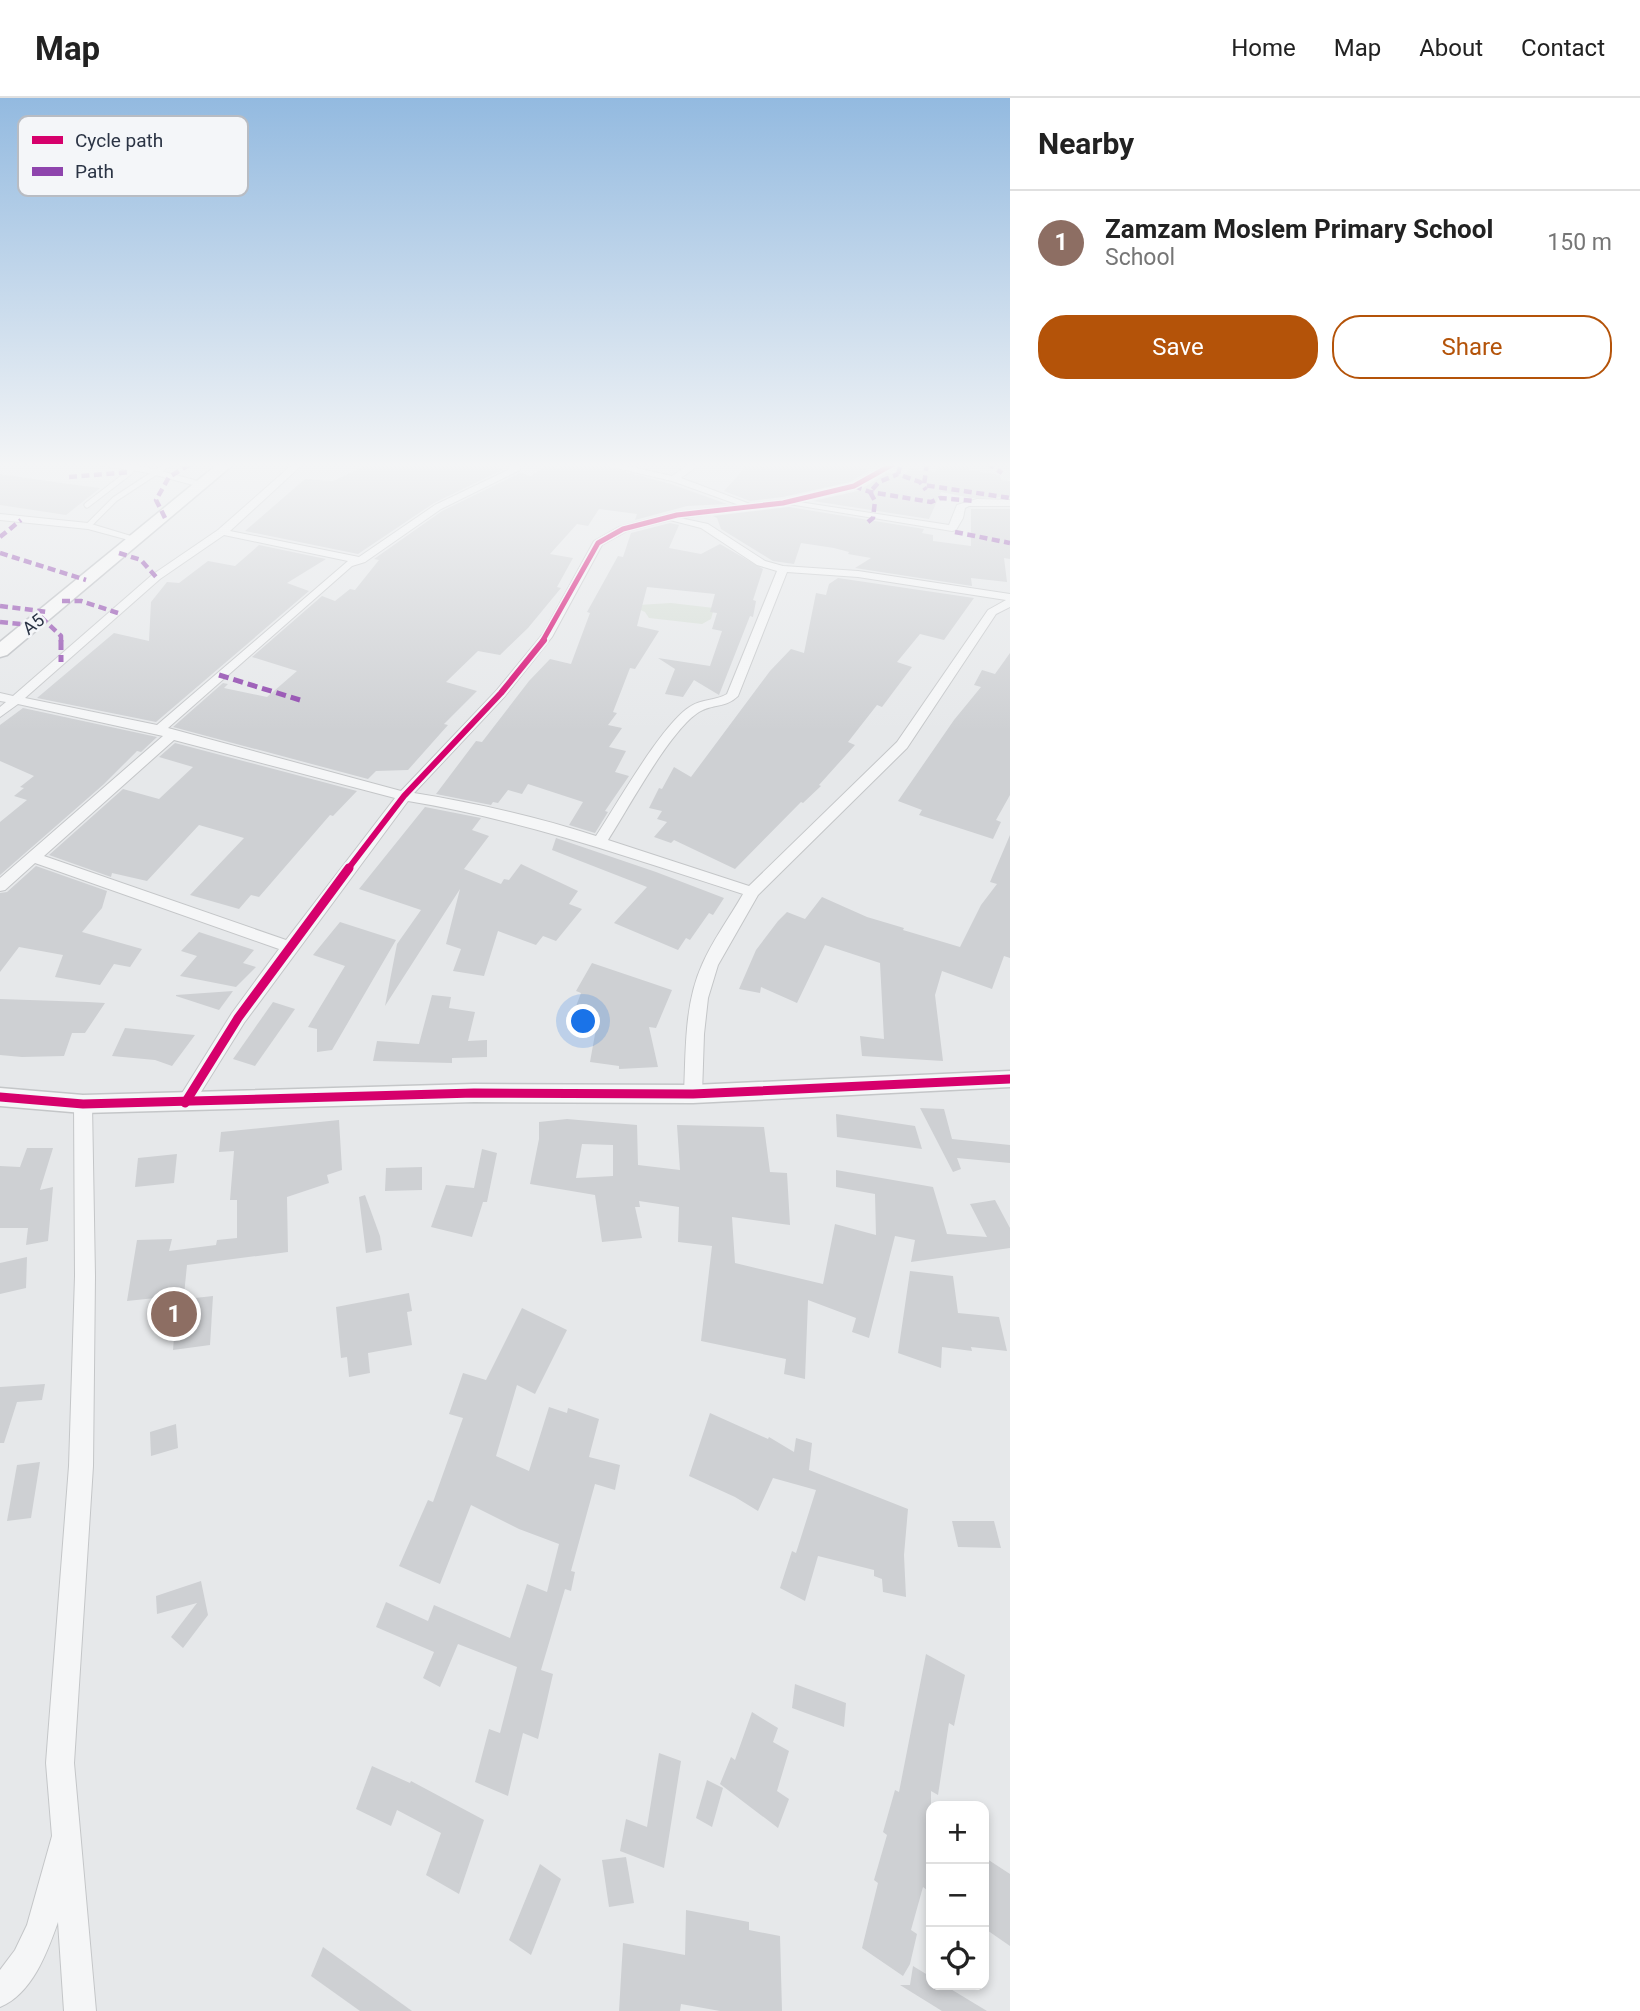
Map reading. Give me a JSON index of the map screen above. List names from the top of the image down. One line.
{"streets":{"highway":["A5"]},"legend":["Cycle path","Path"],"page":{"header":"Map","nav":["Home","Map","About","Contact"],"heading":"Nearby","list":[{"mark":"1","name":"Zamzam Moslem Primary School","note":"School","value":"150 m"}],"buttons":["Save","Share"],"pins":"1","map_buttons":["+","−"]}}
